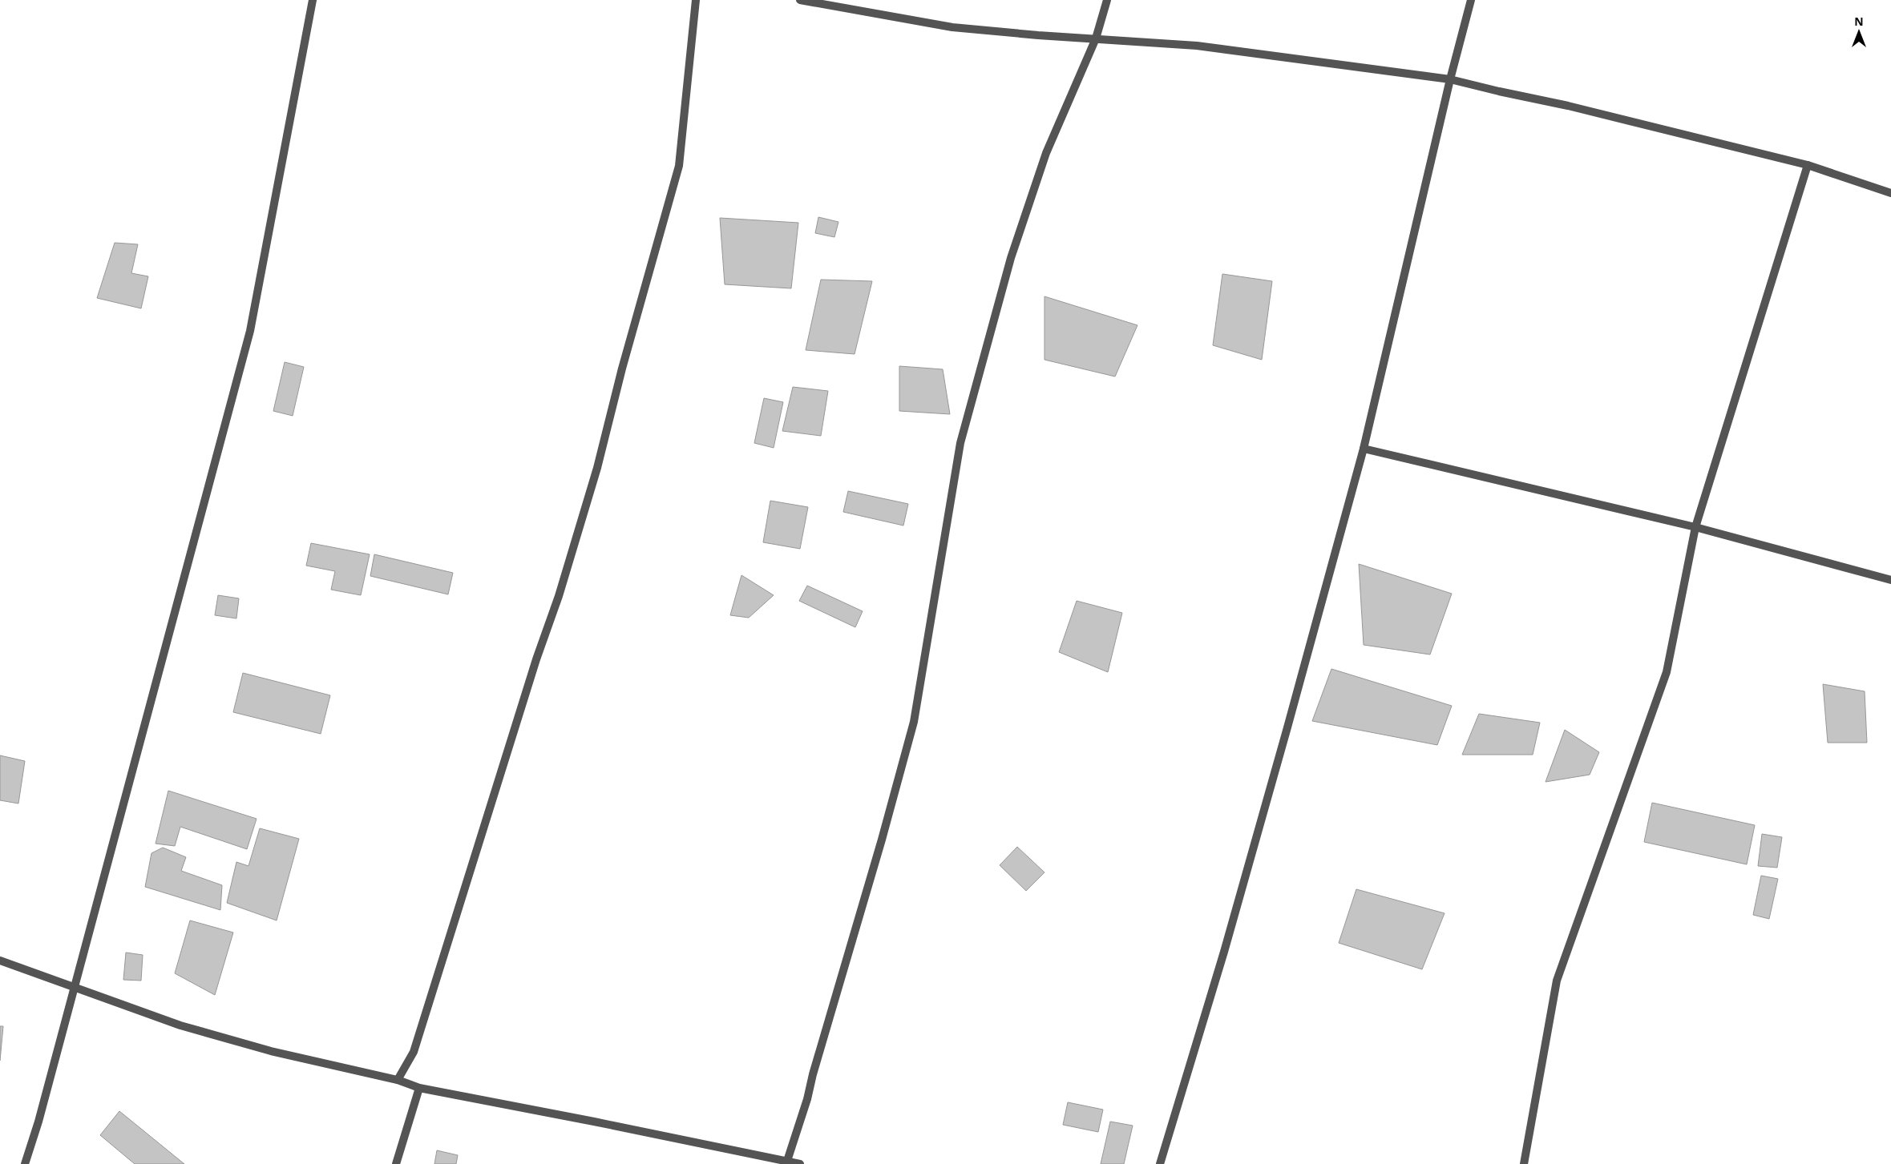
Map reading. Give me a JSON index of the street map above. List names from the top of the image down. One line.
{"north":"top"}
